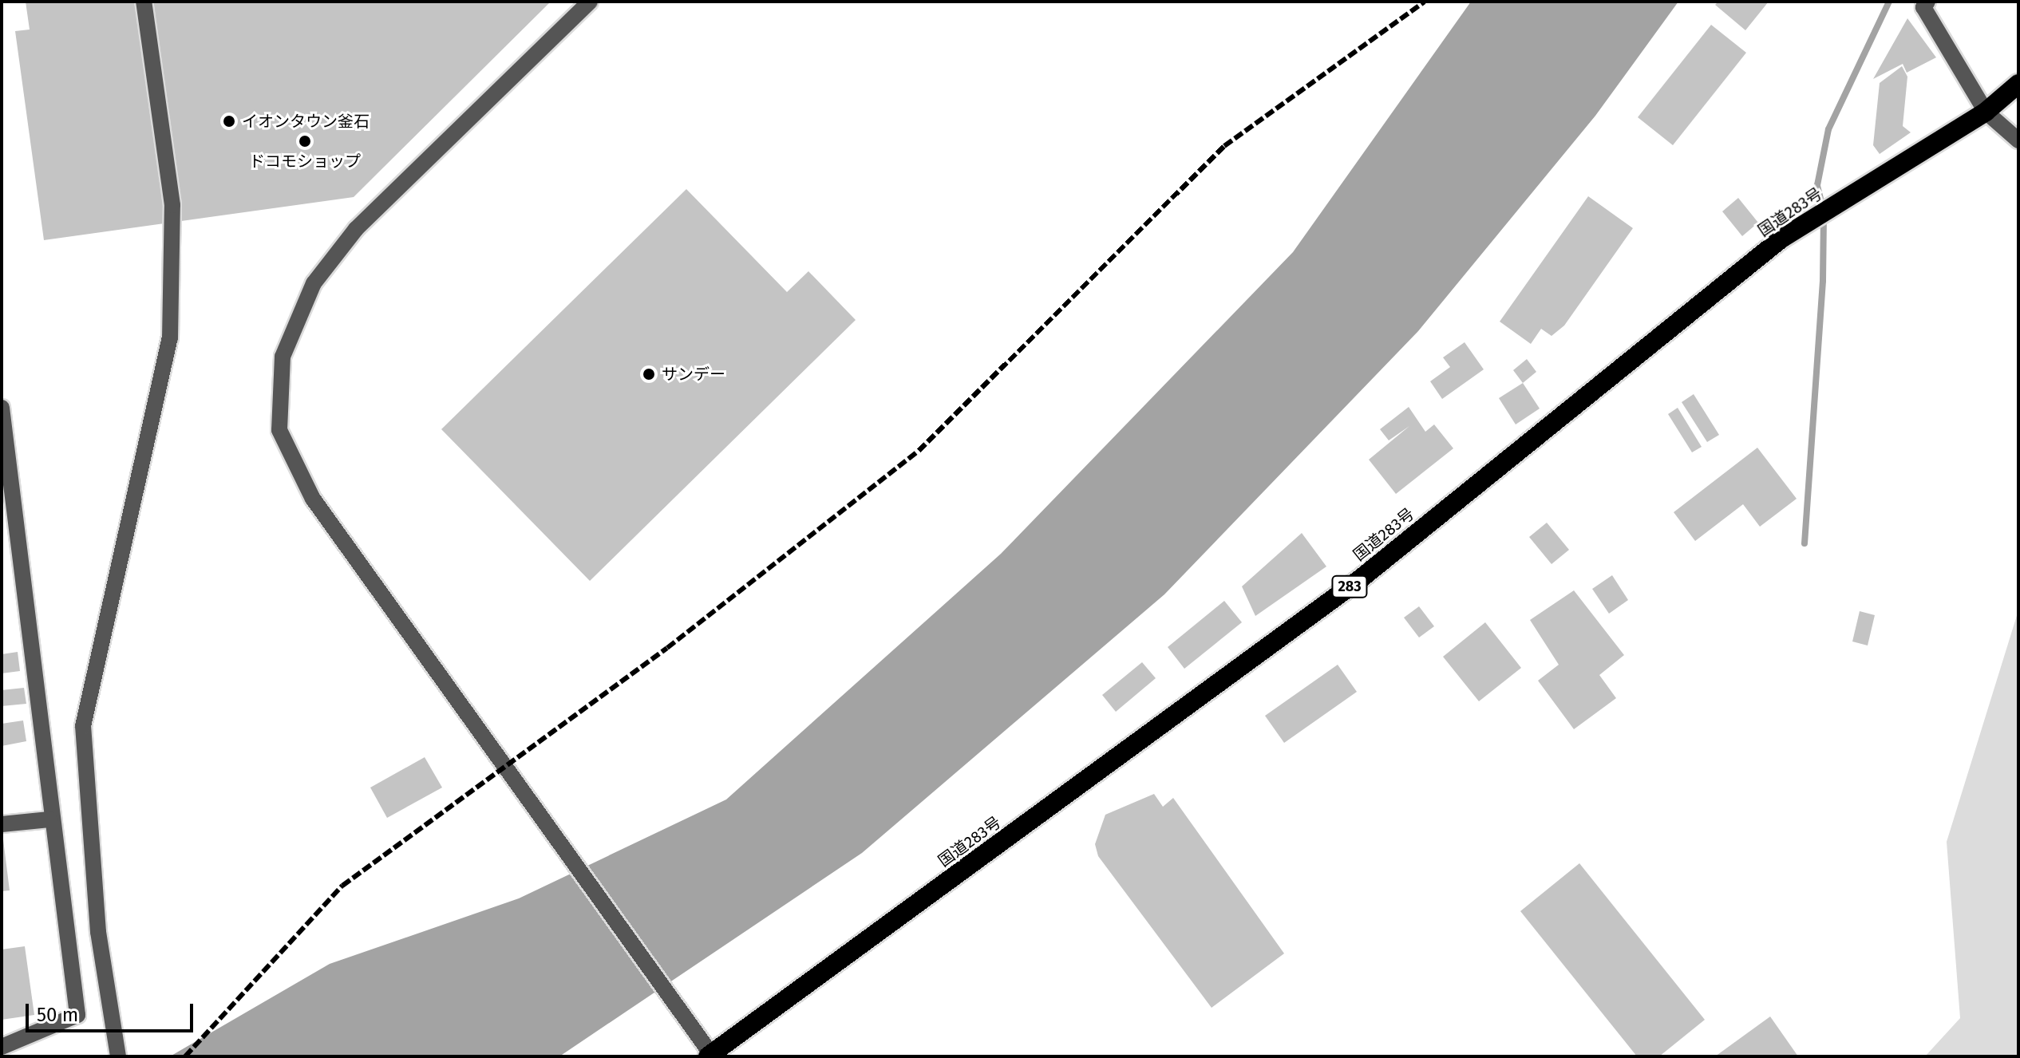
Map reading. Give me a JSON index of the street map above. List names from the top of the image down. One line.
{"streets":{"highway":["国道283号","283"]},"places":["イオンタウン釜石","ドコモショップ","サンデー"],"scale_bar":"50 m"}
